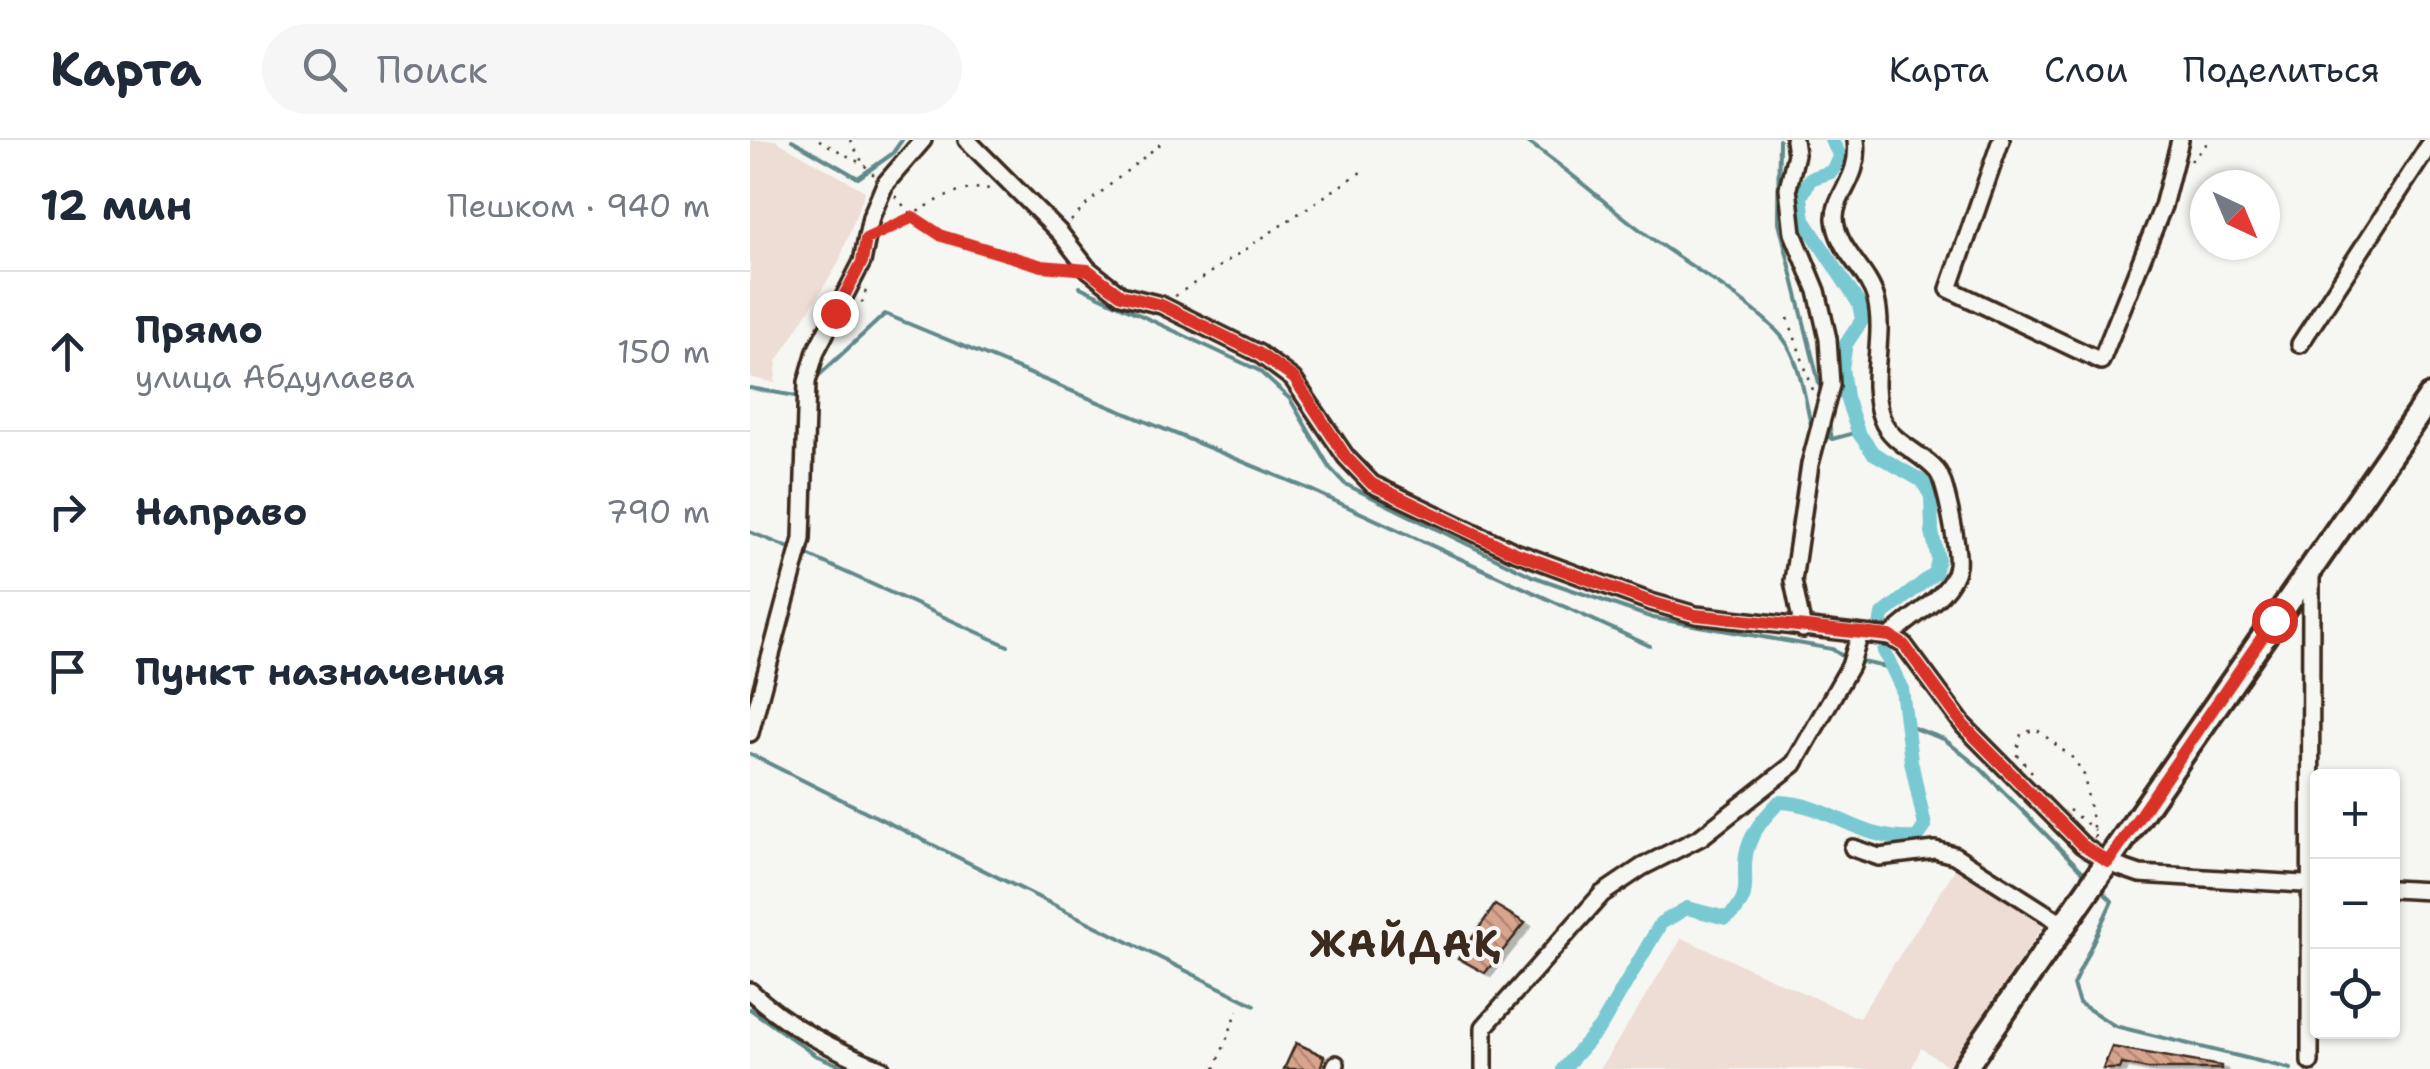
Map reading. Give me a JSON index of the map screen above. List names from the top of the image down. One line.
{"districts":["ЖАЙДАҚ"],"north":"bottom right","page":{"header":"Карта","search":"Поиск","nav":["Карта","Слои","Поделиться"],"heading":["12 мин","Пешком · 940 m"],"list":[["Прямо","улица Абдулаева","150 m"],["Направо","790 m"],"Пункт назначения"],"map_buttons":["+","−"]}}
